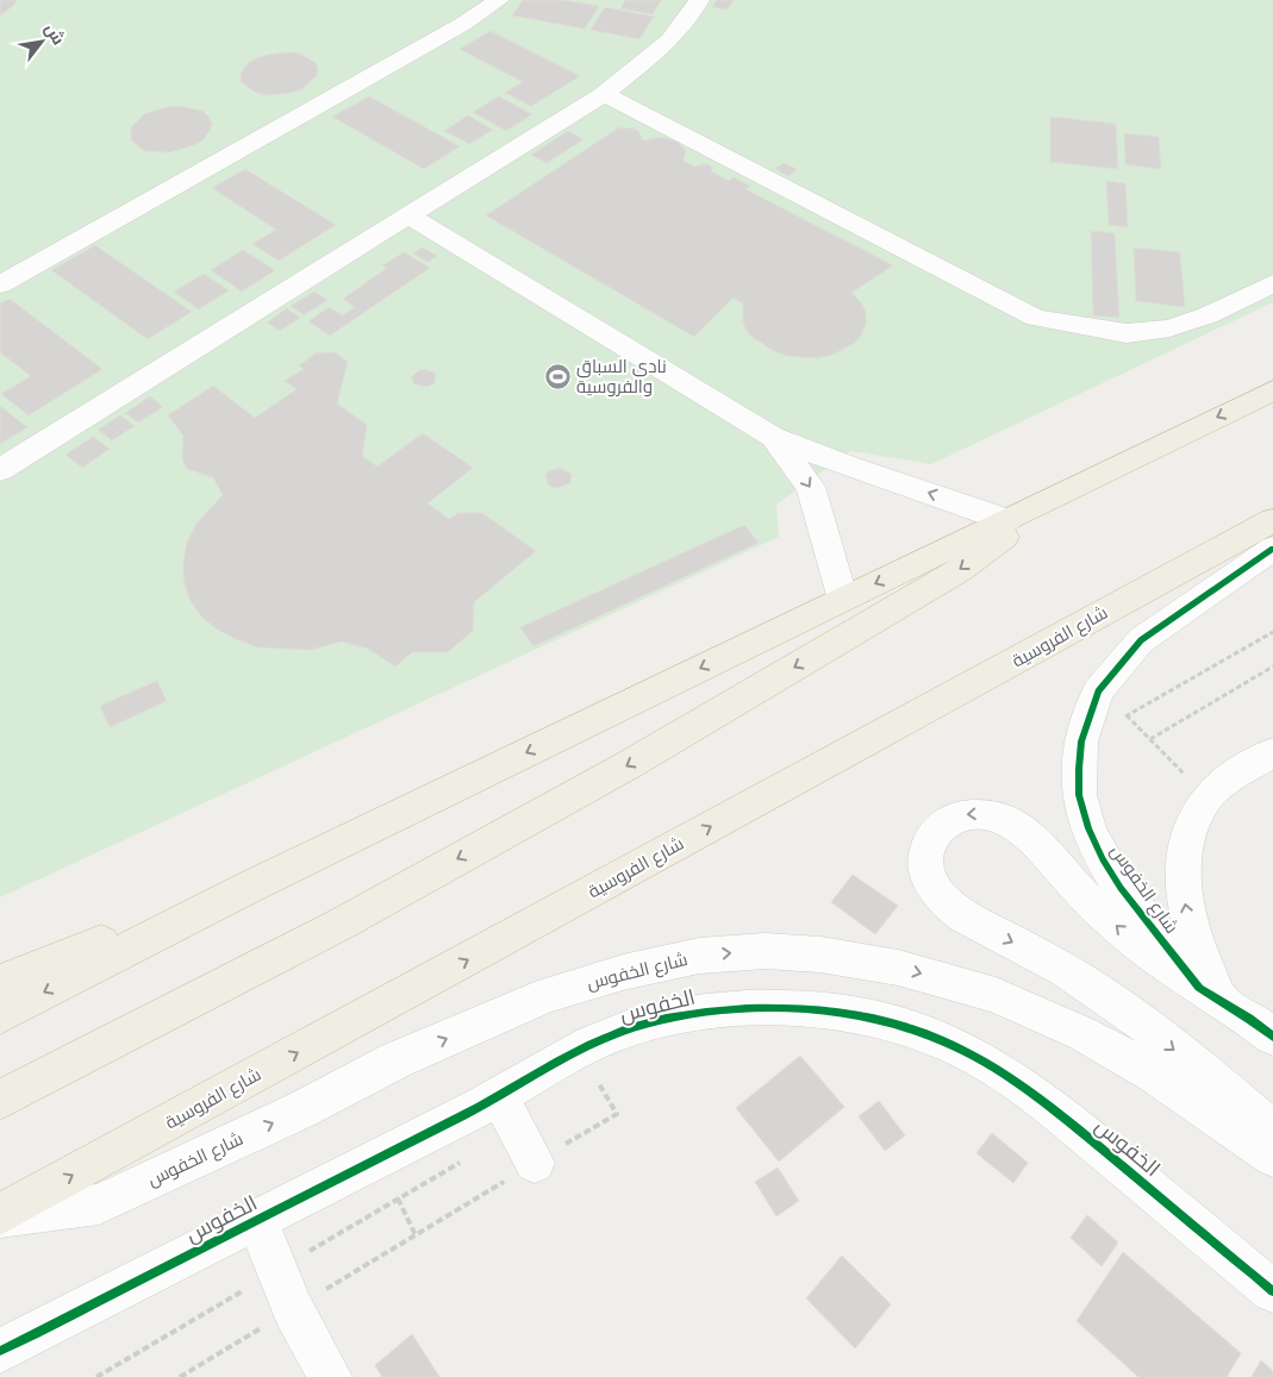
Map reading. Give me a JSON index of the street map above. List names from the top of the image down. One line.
{"streets":{"highway":["شارع الفروسية"],"street":["شارع الخفوس","الخفوس"]},"crossings":[["شارع الفروسية","شارع الخفوس"]],"one_way":["شارع الخفوس"],"places":{"sports":["نادي السباق والفروسية"]},"north":"top right"}
